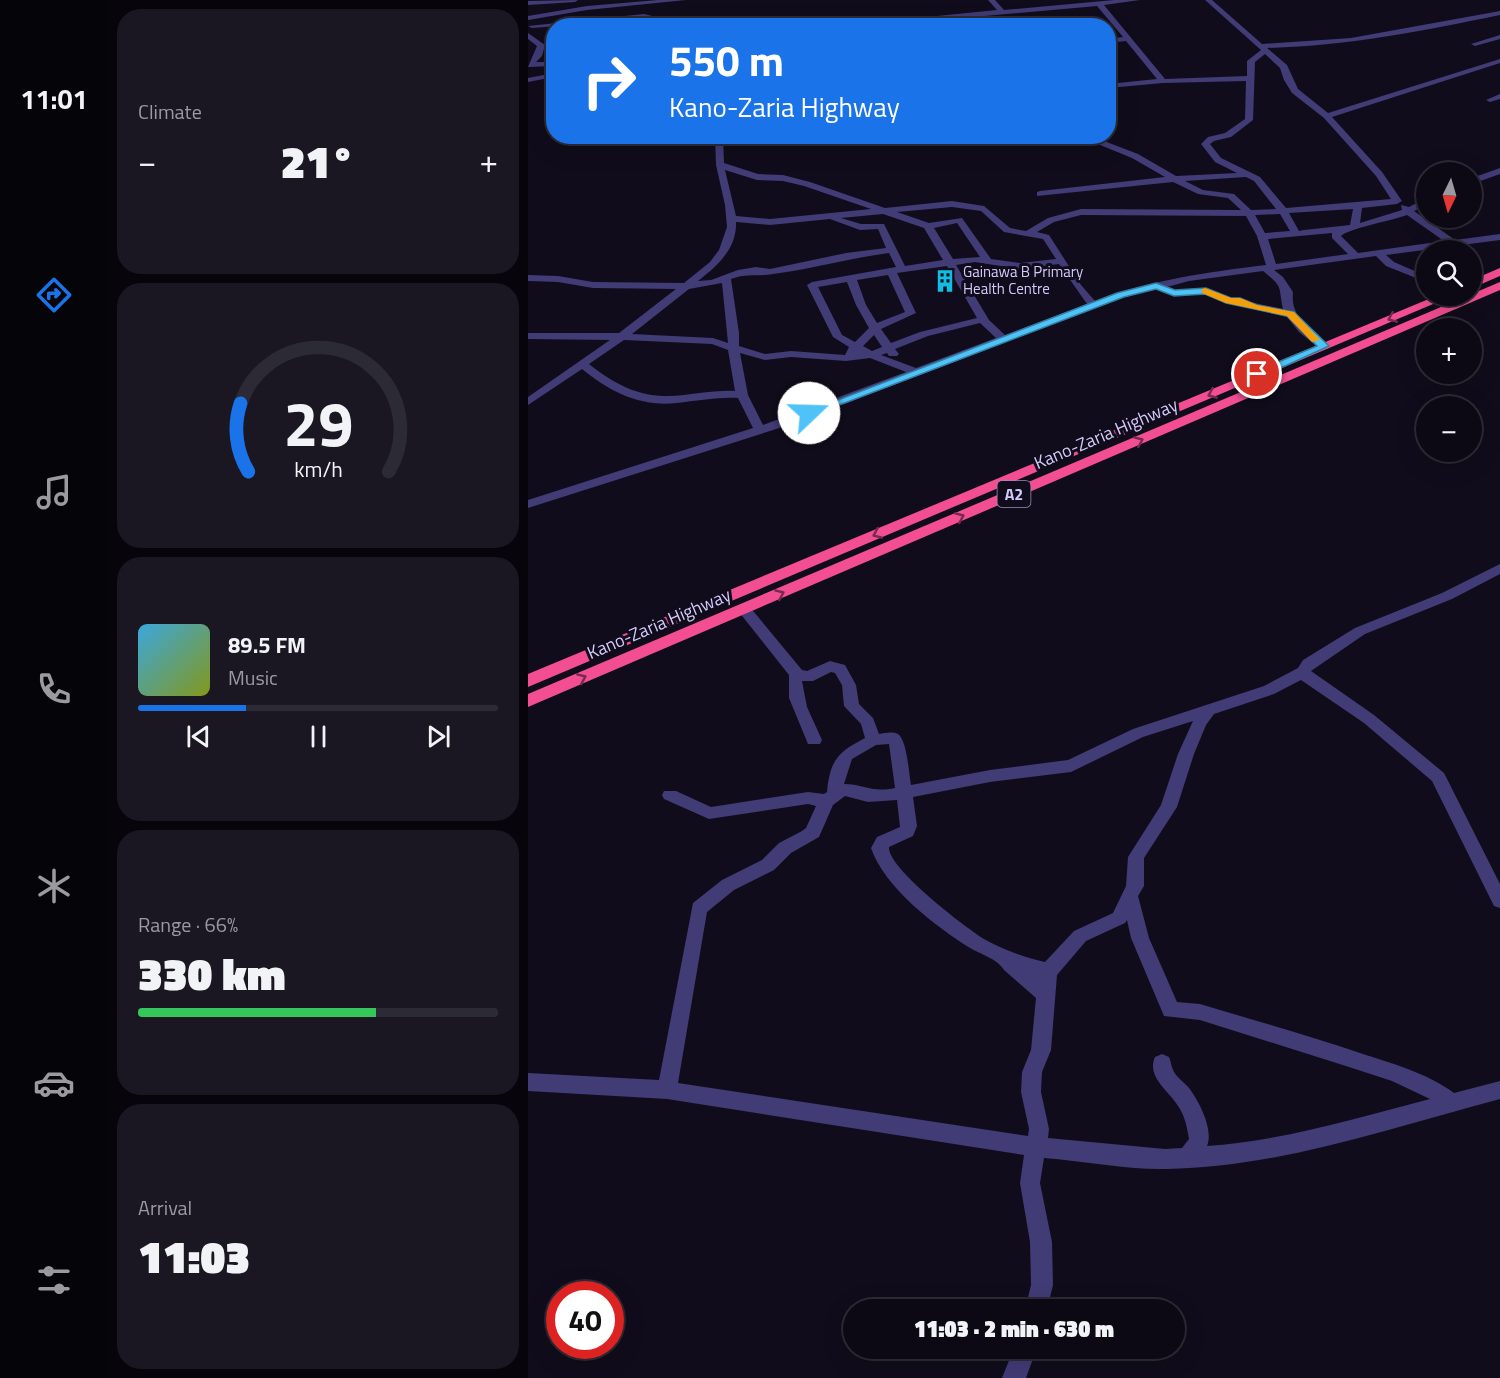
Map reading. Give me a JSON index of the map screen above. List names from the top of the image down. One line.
{"streets":{"highway":["Kano-Zaria Highway","A2"]},"places":{"building":["Gainawa B Primary Health Centre"]},"north":"bottom","page":{"tabs":"11:01","tile":["Climate",["Range · 66%","330 km"],["Arrival","11:03"]],"turn":["550 m","Kano-Zaria Highway"],"heat":["−","21°","+"],"map_buttons":["+","−"],"song":["89.5 FM","Music"],"limit":"40","trip":"11:03 · 2 min · 630 m","gauge":["29","km/h"]}}
